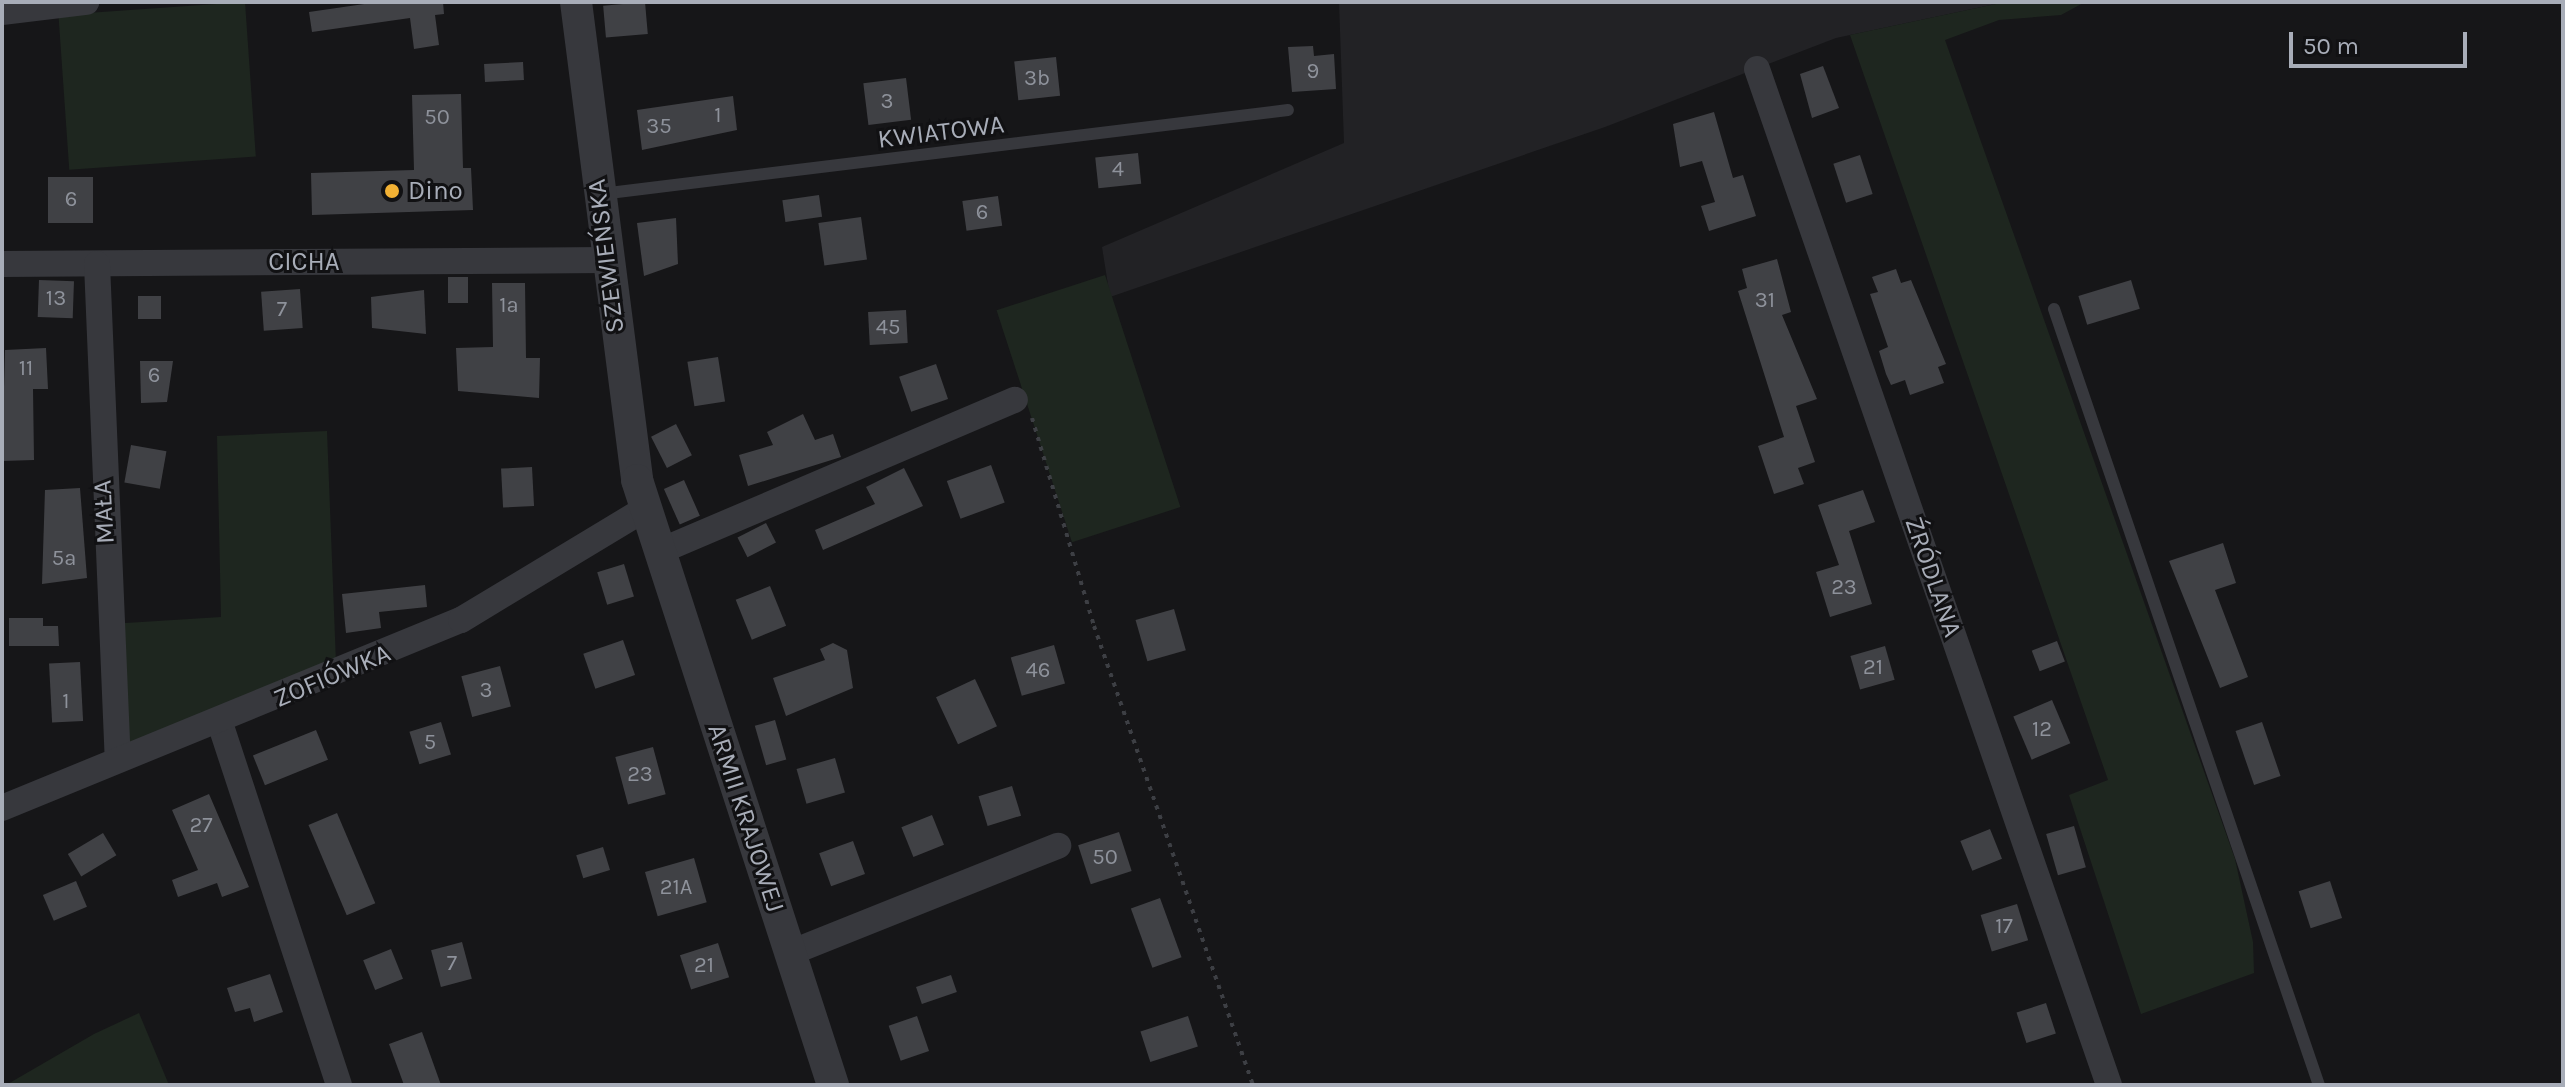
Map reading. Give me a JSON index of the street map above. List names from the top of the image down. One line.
{"streets":{"street":["SZEWIEŃSKA","CICHA","MAŁA","ŹRÓDLANA","ZOFIÓWKA","ARMII KRAJOWEJ"],"lane":["KWIATOWA"]},"crossings":[["KWIATOWA","SZEWIEŃSKA"],["SZEWIEŃSKA","CICHA"],["SZEWIEŃSKA","ZOFIÓWKA"],["SZEWIEŃSKA","ARMII KRAJOWEJ"],["CICHA","MAŁA"],["MAŁA","ZOFIÓWKA"],["ZOFIÓWKA","ARMII KRAJOWEJ"]],"places":["Dino"],"house_numbers":["9","3b","3","1","50","35","4","6","6","13","31","1a","7","45","11","6","5a","23","21","46","3","1","12","5","23","27","50","21A","17","7","21"],"scale_bar":"50 m"}
